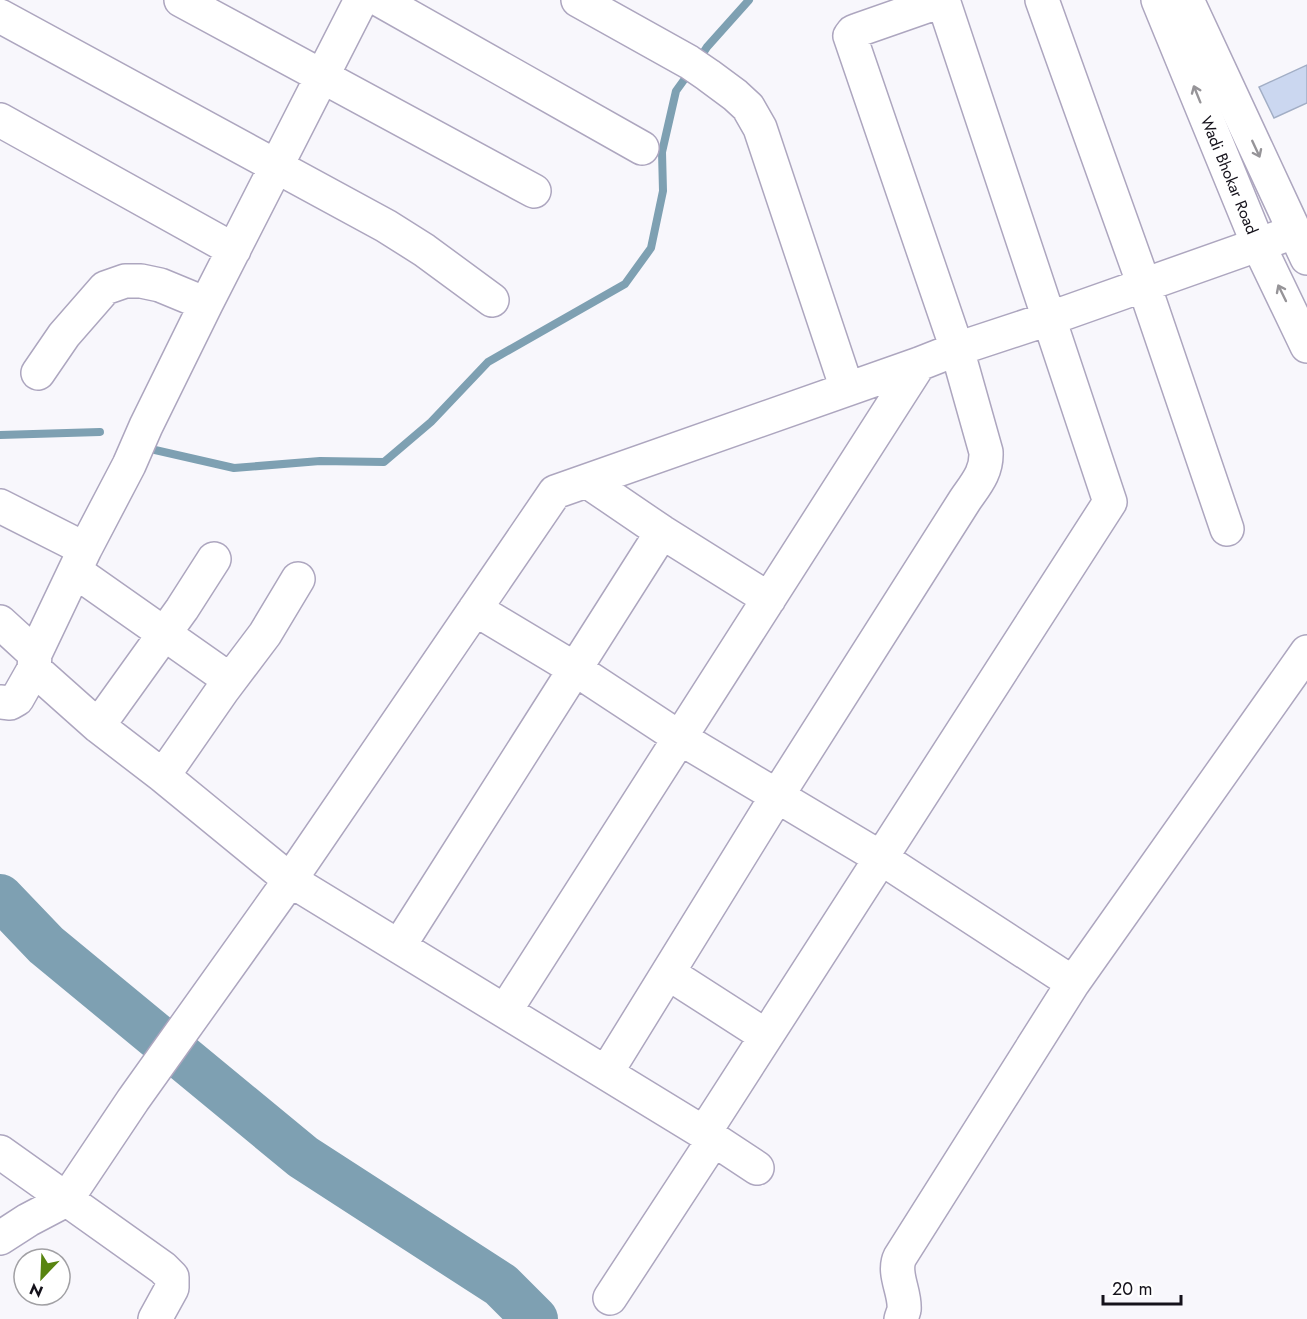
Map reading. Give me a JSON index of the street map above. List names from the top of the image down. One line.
{"streets":{"street":["Wadi Bhokar Road"]},"scale_bar":"20 m","north":"bottom left"}
